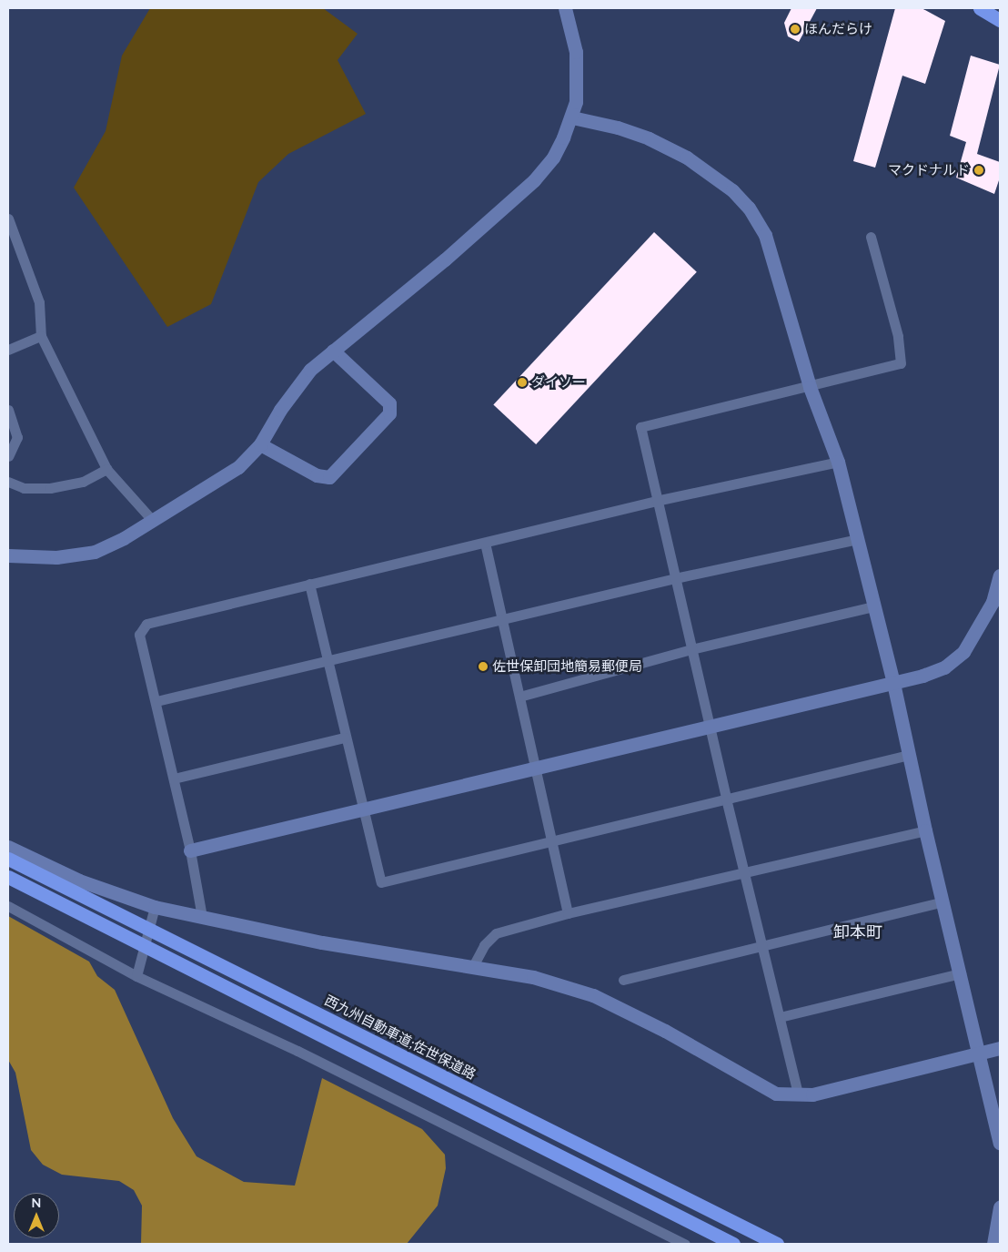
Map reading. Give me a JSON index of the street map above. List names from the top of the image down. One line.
{"streets":{"highway":["西九州自動車道;佐世保道路"]},"districts":["卸本町"],"places":["ほんだらけ","マクドナルド","ダイソー","佐世保卸団地簡易郵便局"],"north":"top"}
